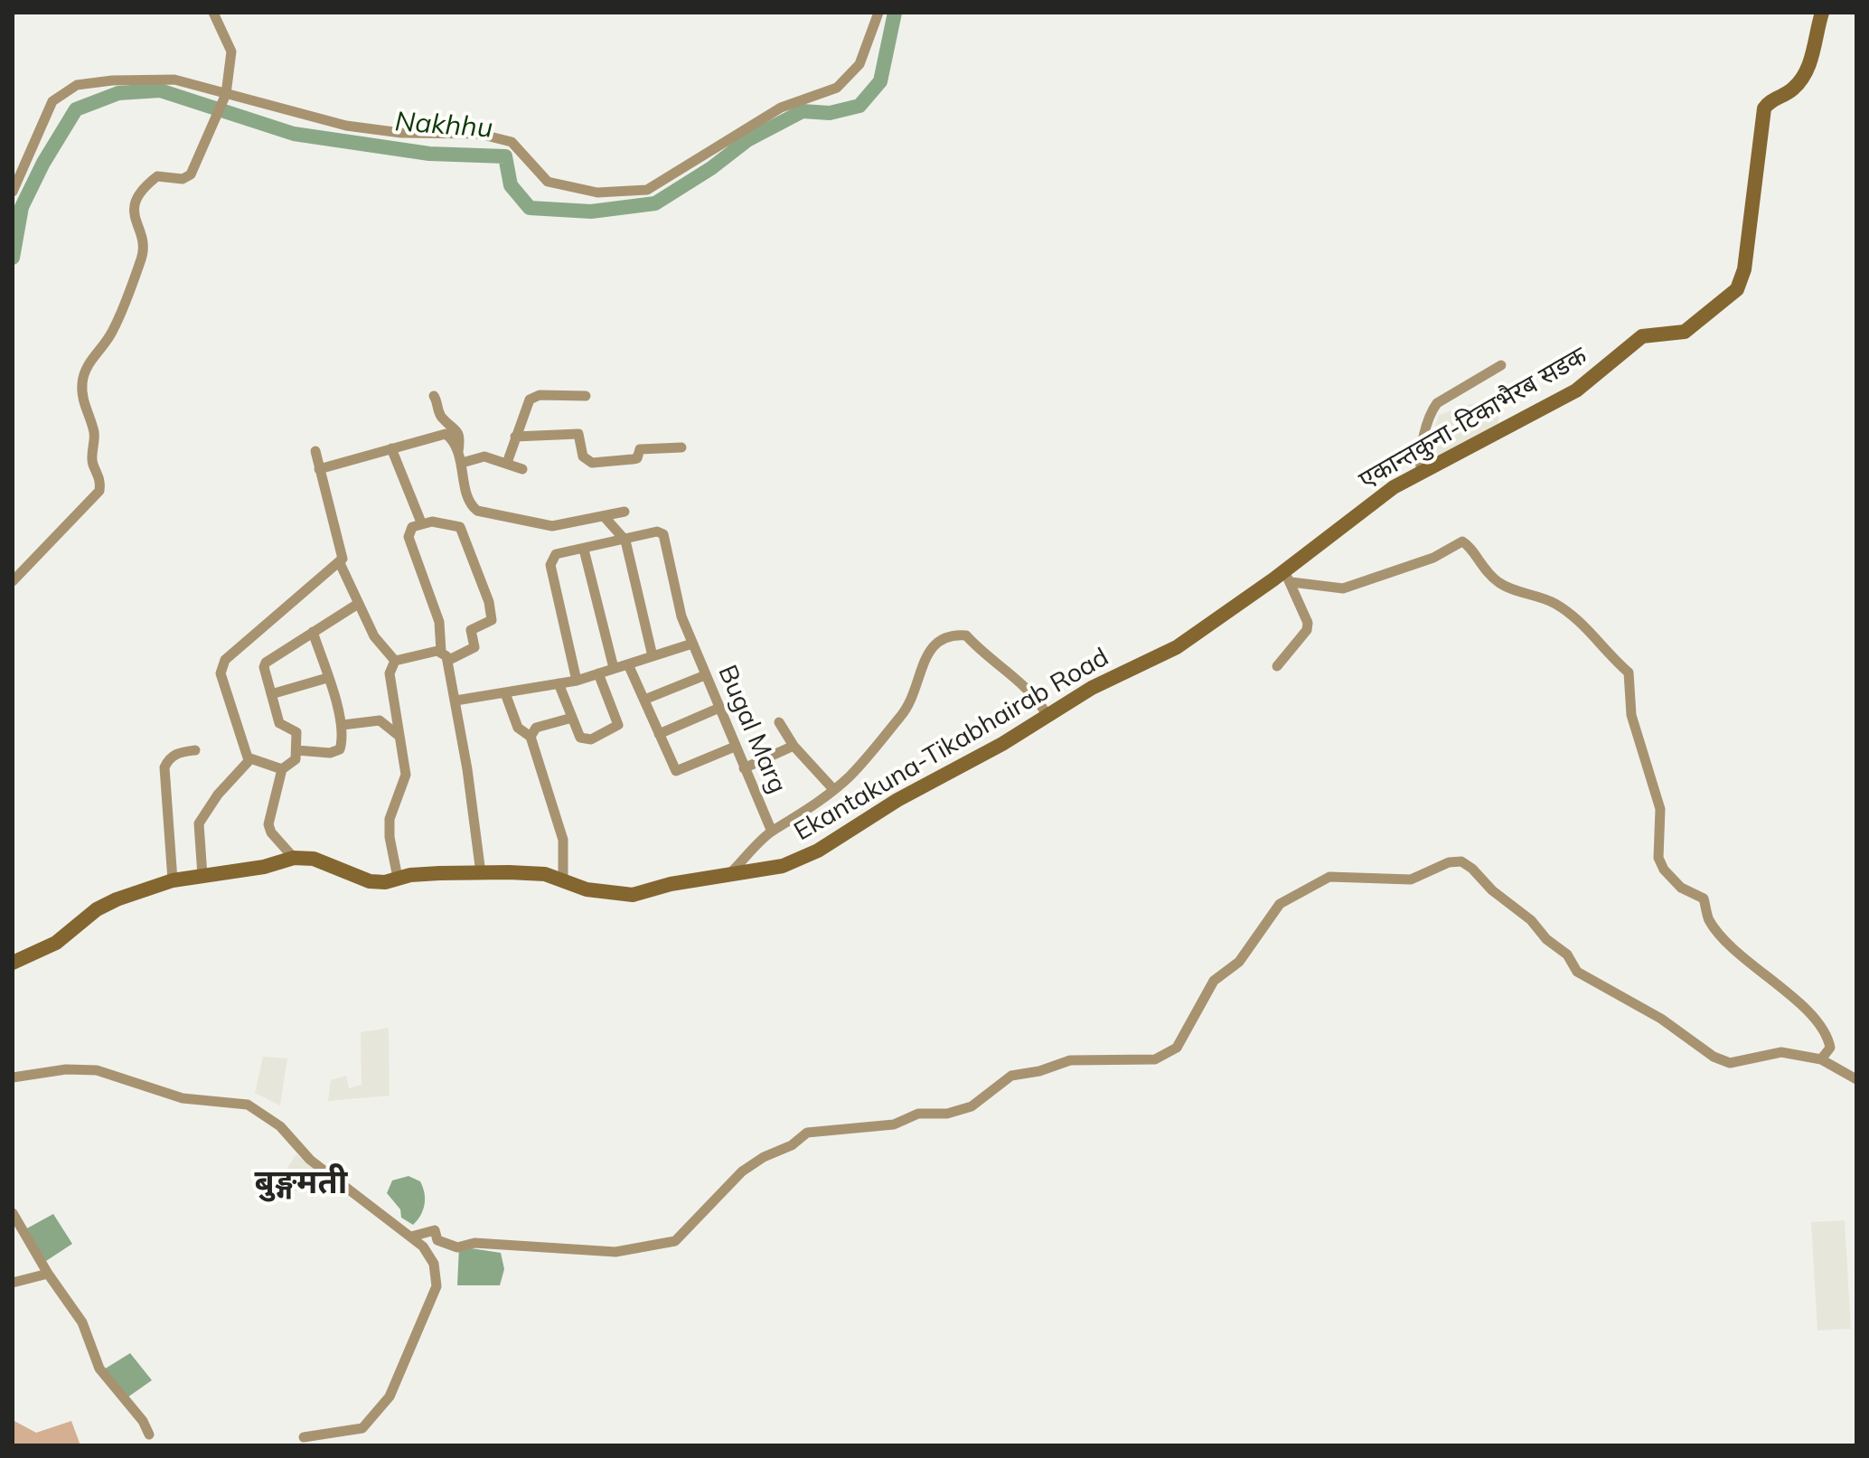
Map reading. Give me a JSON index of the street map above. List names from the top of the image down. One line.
{"streets":{"main road":["एकान्तकुना-टिकाभैरब सडक","Ekantakuna-Tikabhairab Road"],"street":["Bugal Marg"]},"crossings":[["एकान्तकुना-टिकाभैरब सडक","Ekantakuna-Tikabhairab Road"]],"districts":["बुङ्गमती"],"water":["Nakhhu"]}
